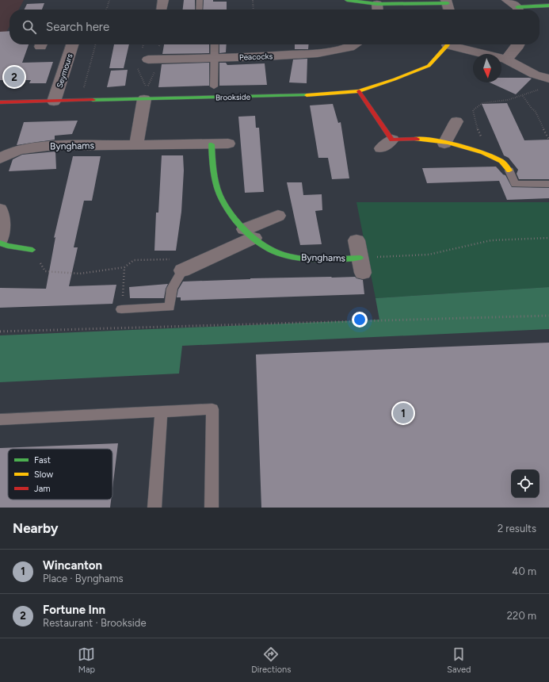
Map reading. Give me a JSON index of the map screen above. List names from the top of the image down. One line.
{"streets":{"street":["Peacocks","Seymours","Brookside","Bynghams"]},"crossings":[["Seymours","Brookside"]],"legend":["Fast","Slow","Jam"],"north":"bottom","page":{"search":"Search here","pins":["2","1"],"heading":["Nearby","2 results"],"list":[{"mark":"1","name":"Wincanton","note":"Place · Bynghams","value":"40 m"},{"mark":"2","name":"Fortune Inn","note":"Restaurant · Brookside","value":"220 m"}],"nav":["Map","Directions","Saved"]}}
